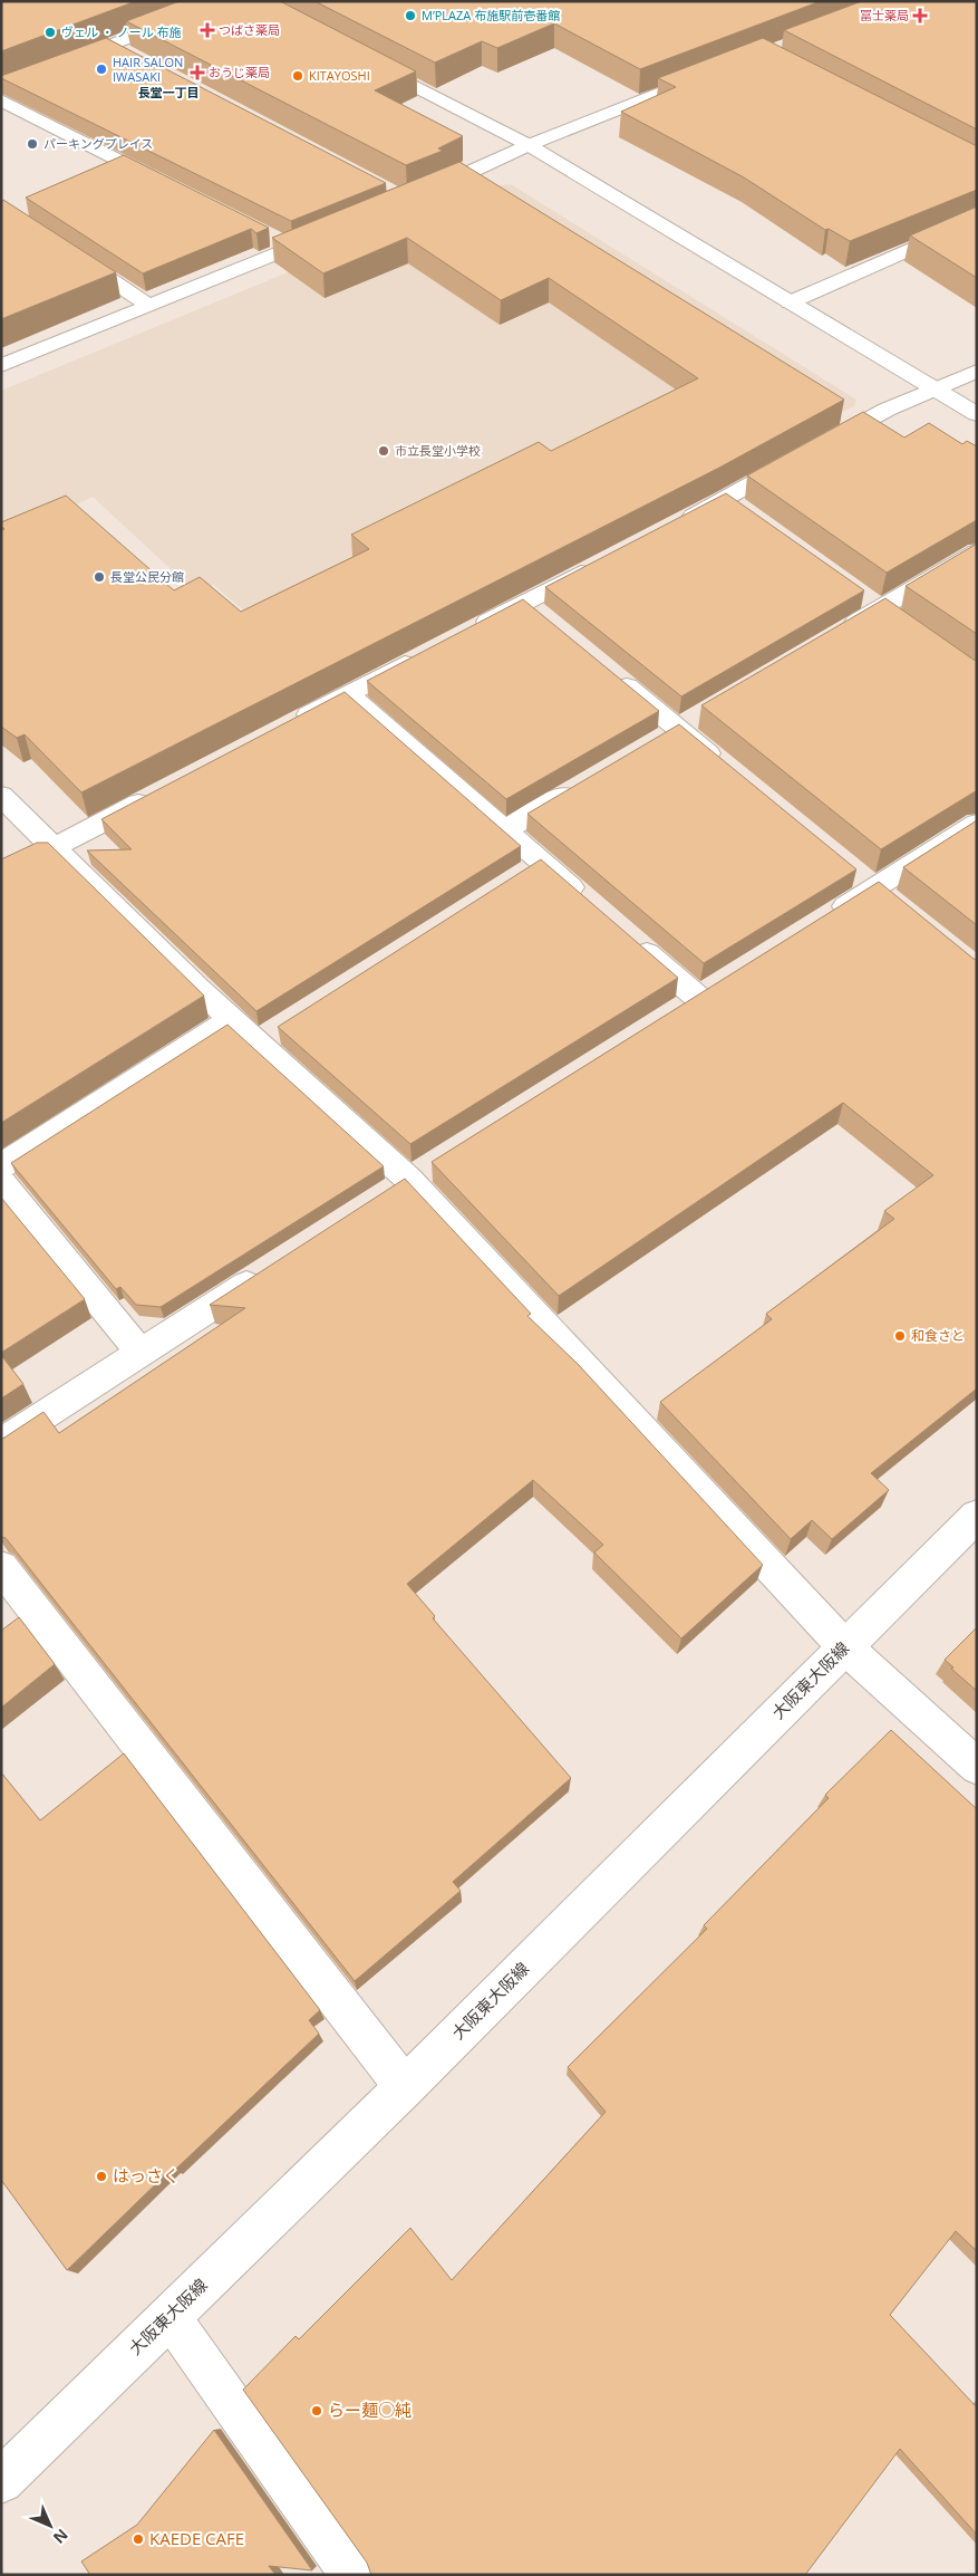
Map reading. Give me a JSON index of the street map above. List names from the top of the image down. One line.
{"streets":{"street":["大阪東大阪線"]},"districts":["長堂一丁目"],"places":{"other":["M’PLAZA 布施駅前壱番館","ヴェル ・ ノール 布施","HAIR SALON IWASAKI","KITAYOSHI","パーキングプレイス","市立長堂小学校","長堂公民分館","和食さと","はっさく","らー麺○純","KAEDE CAFE"],"health":["冨士薬局","つばさ薬局","おうじ薬局"]},"north":"bottom right"}
